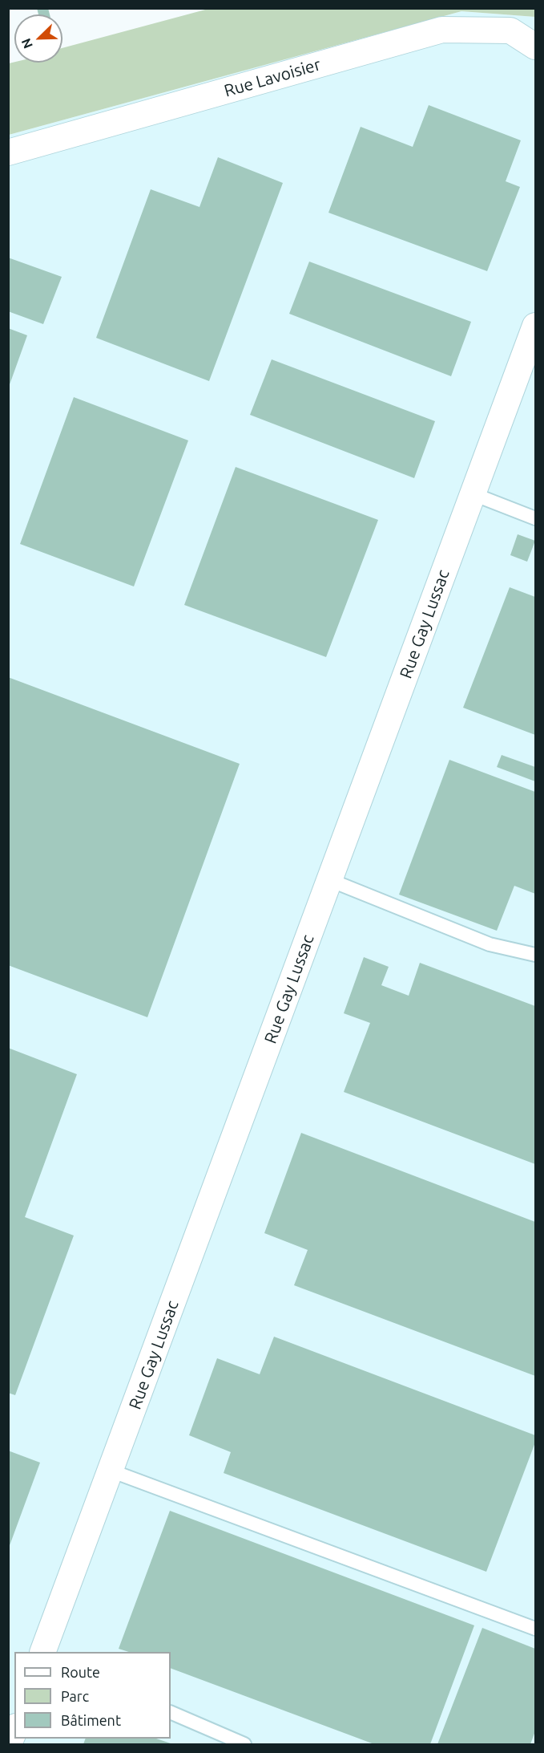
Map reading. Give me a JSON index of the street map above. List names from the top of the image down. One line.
{"streets":{"street":["Rue Lavoisier","Rue Gay Lussac"]},"legend":["Route","Parc","Bâtiment"],"north":"bottom left"}
